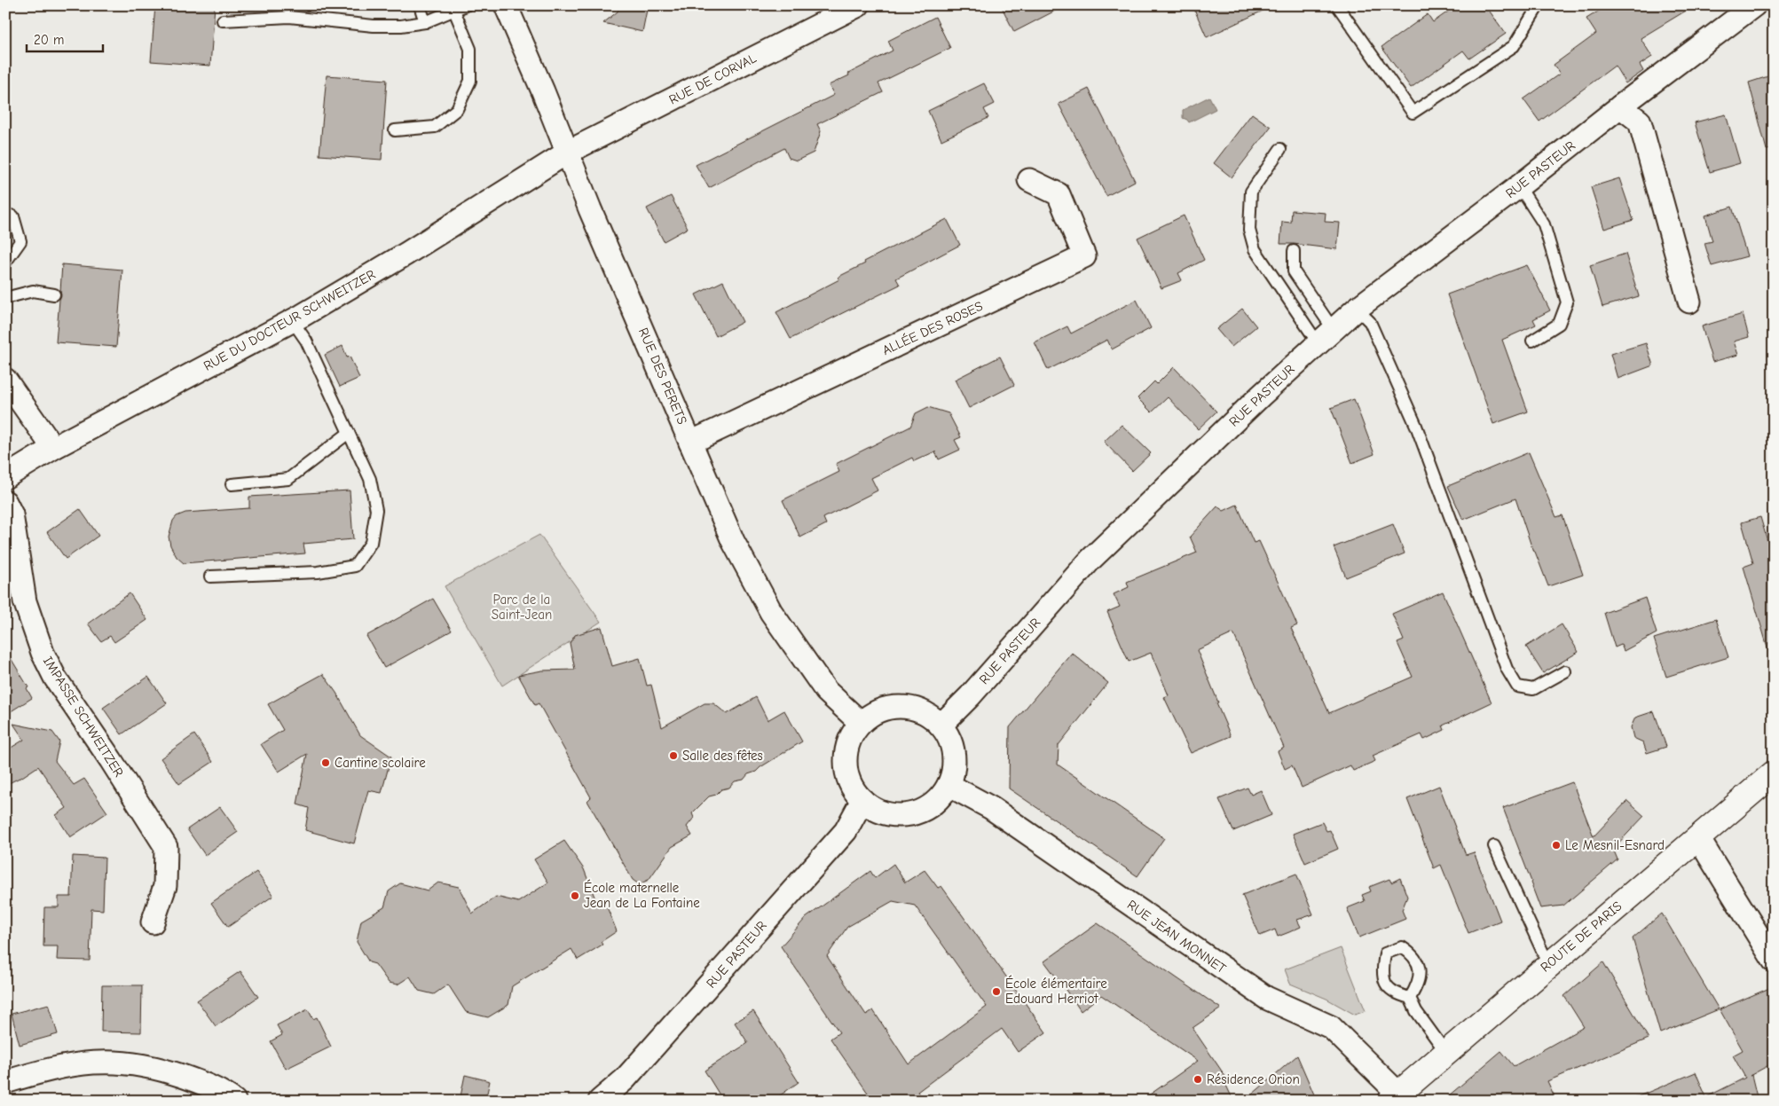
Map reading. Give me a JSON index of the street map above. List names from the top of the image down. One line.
{"streets":{"main road":["ROUTE DE PARIS"],"street":["RUE DE CORVAL","RUE PASTEUR","RUE DU DOCTEUR SCHWEITZER","ALLÉE DES ROSES","RUE DES PERETS","IMPASSE SCHWEITZER","RUE JEAN MONNET"]},"crossings":[["RUE DE CORVAL","RUE DU DOCTEUR SCHWEITZER"],["RUE DE CORVAL","RUE DES PERETS"],["RUE PASTEUR","RUE DES PERETS"],["RUE PASTEUR","RUE JEAN MONNET"],["RUE DU DOCTEUR SCHWEITZER","RUE DES PERETS"],["ALLÉE DES ROSES","RUE DES PERETS"],["RUE DES PERETS","RUE JEAN MONNET"],["RUE JEAN MONNET","ROUTE DE PARIS"]],"parks":["Parc de la Saint-Jean"],"places":["Salle des fêtes","Cantine scolaire","Le Mesnil-Esnard","École maternelle Jean de La Fontaine","École élémentaire Edouard Herriot","Résidence Orion"],"scale_bar":"20 m"}
